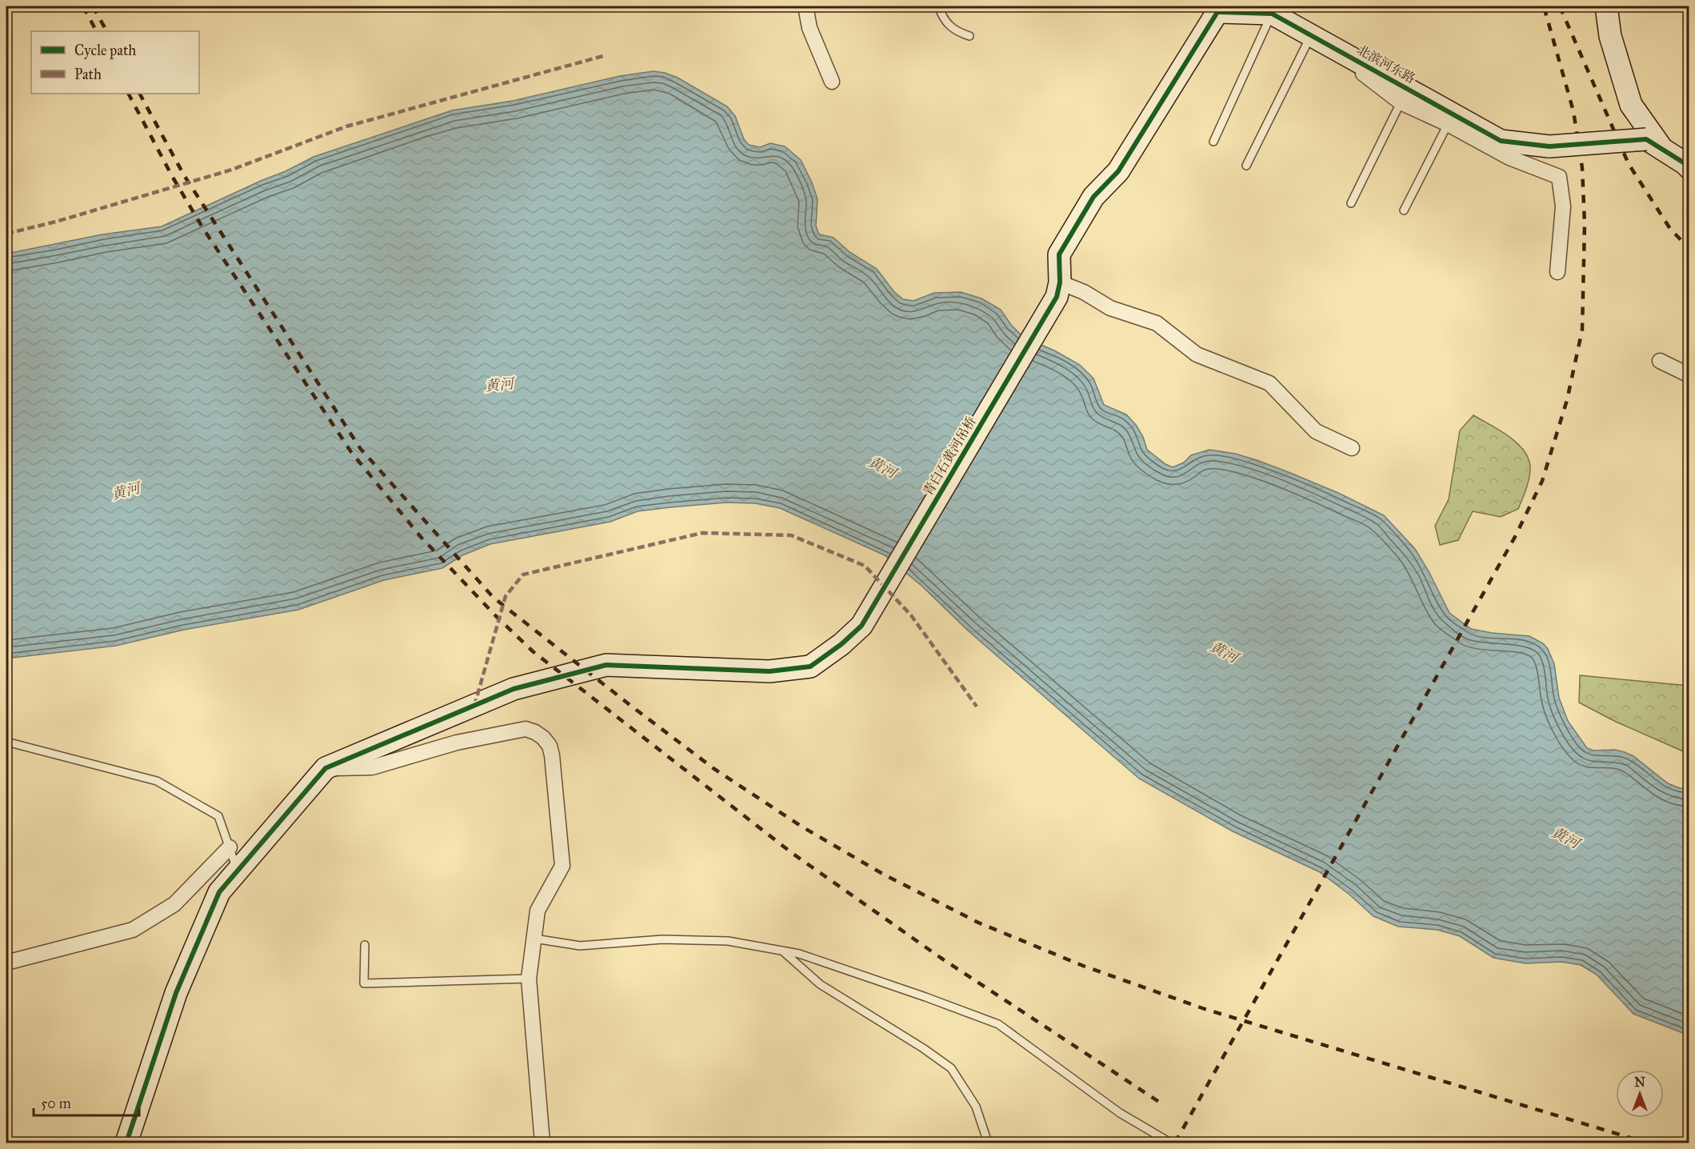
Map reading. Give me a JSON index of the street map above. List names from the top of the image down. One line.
{"streets":{"street":["北滨河东路","青白石黄河吊桥"]},"water":["黄河"],"legend":["Cycle path","Path"],"scale_bar":"50 m","north":"top"}
